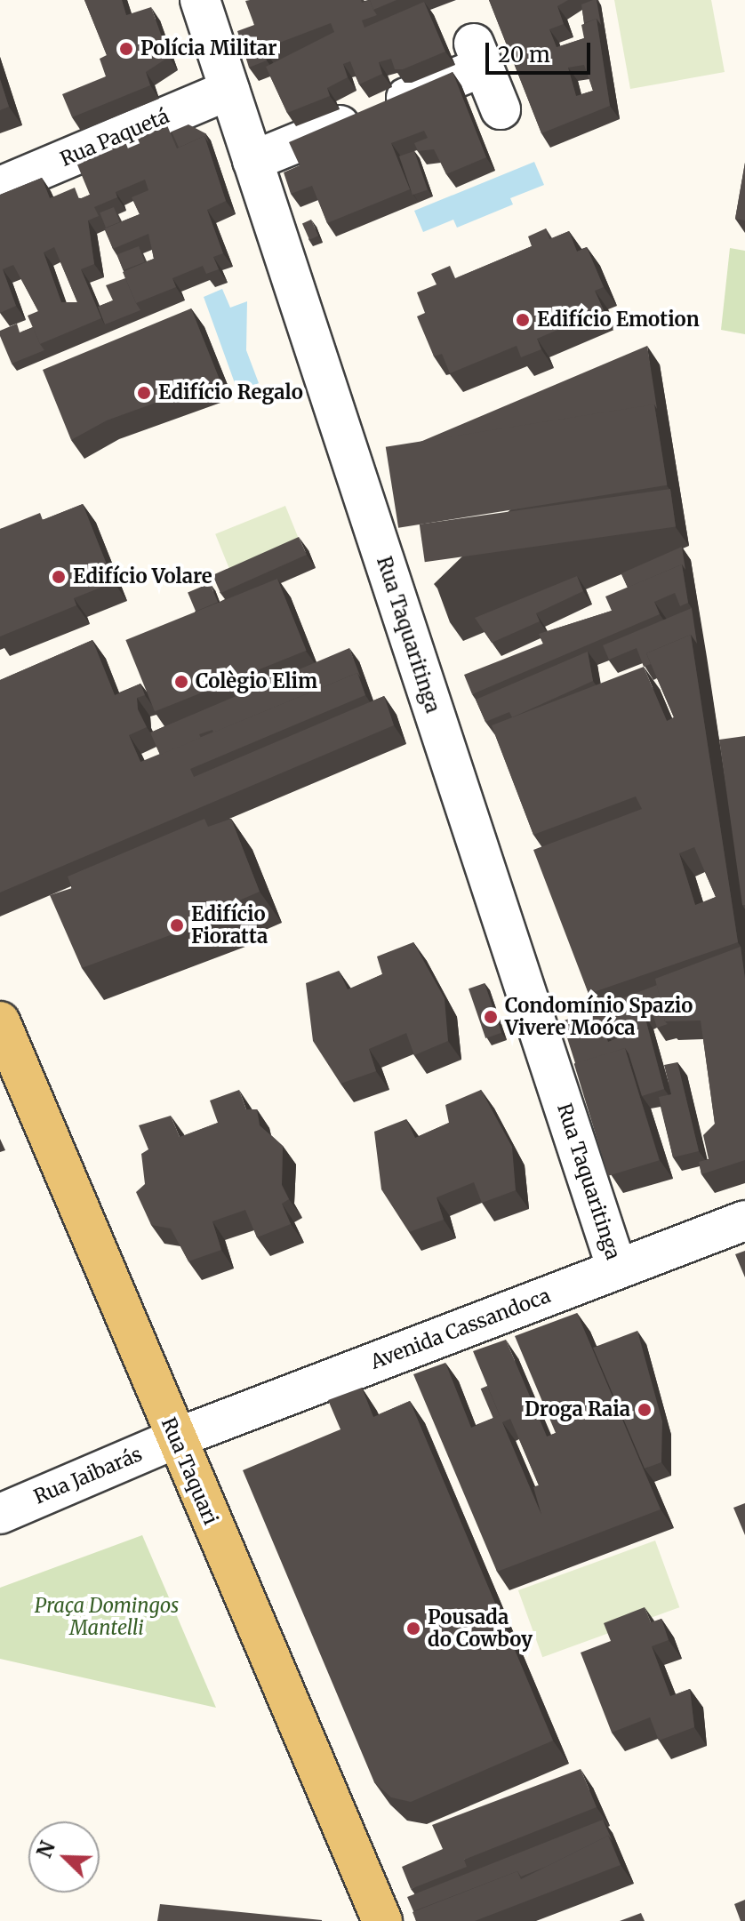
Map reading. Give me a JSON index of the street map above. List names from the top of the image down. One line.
{"streets":{"main road":["Rua Taquari"],"street":["Rua Paquetá","Rua Taquaritinga","Avenida Cassandoca","Rua Jaibarás"]},"crossings":[["Rua Paquetá","Rua Taquaritinga"],["Rua Taquaritinga","Avenida Cassandoca"],["Avenida Cassandoca","Rua Taquari"],["Avenida Cassandoca","Rua Jaibarás"],["Rua Taquari","Rua Jaibarás"]],"parks":["Praça Domingos Mantelli"],"places":["Polícia Militar","Edifício Emotion","Edifício Regalo","Edifício Volare","Colègio Elim","Edifício Fioratta","Condomínio Spazio Vivere Moóca","Droga Raia","Pousada do Cowboy"],"scale_bar":"20 m","north":"top left"}
